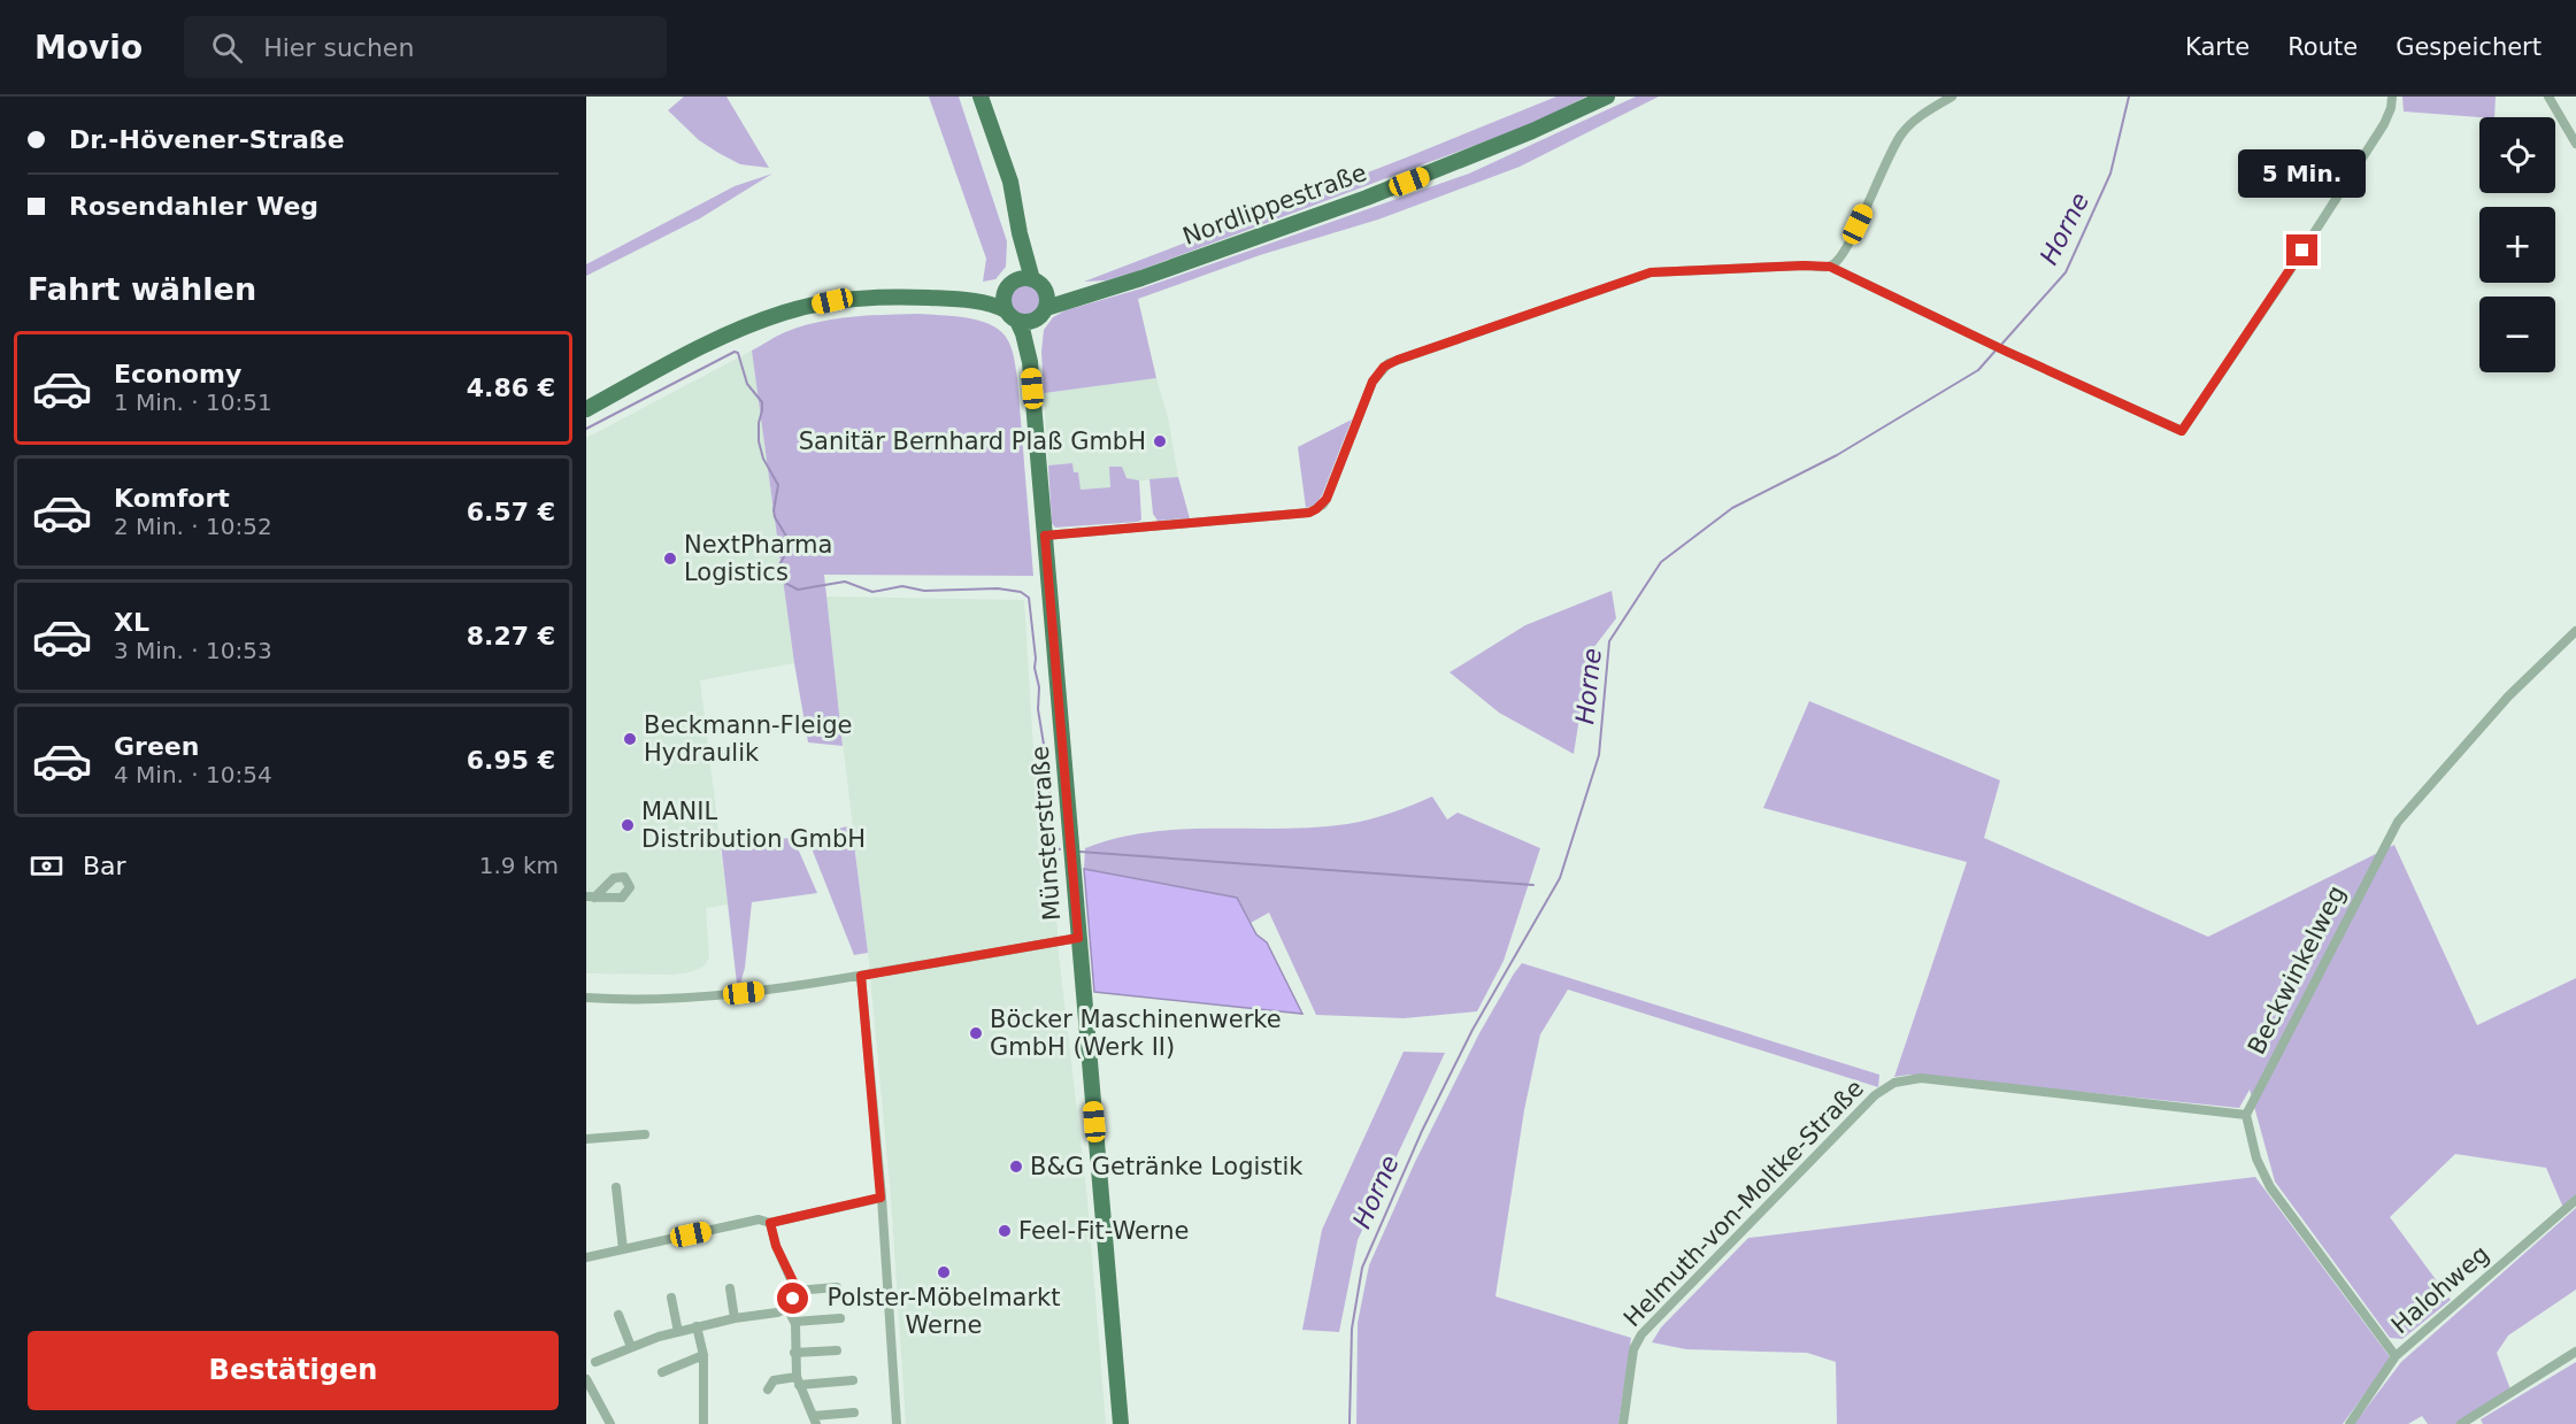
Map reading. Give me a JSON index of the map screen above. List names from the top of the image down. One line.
{"streets":{"main road":["Nordlippestraße","Münsterstraße"],"street":["Beckwinkelweg","Helmuth-von-Moltke-Straße","Halohweg"]},"crossings":[["Nordlippestraße","Münsterstraße"],["Beckwinkelweg","Helmuth-von-Moltke-Straße"]],"water":["Horne"],"places":["Sanitär Bernhard Plaß GmbH","NextPharma Logistics","Beckmann-Fleige Hydraulik","MANIL Distribution GmbH","Böcker Maschinenwerke GmbH (Werk II)","B&G Getränke Logistik","Feel-Fit-Werne","Polster-Möbelmarkt Werne"],"page":{"header":"Movio","search":"Hier suchen","nav":["Karte","Route","Gespeichert"],"banner":["Dr.-Hövener-Straße","Rosendahler Weg"],"map_buttons":["+","−"],"bubble":"5 Min.","heading":"Fahrt wählen","list":[{"name":"Economy","note":"1 Min. · 10:51","value":"4.86 €"},{"name":"Komfort","note":"2 Min. · 10:52","value":"6.57 €"},{"name":"XL","note":"3 Min. · 10:53","value":"8.27 €"},{"name":"Green","note":"4 Min. · 10:54","value":"6.95 €"}],"pay":["Bar","1.9 km"],"buttons":"Bestätigen"}}
